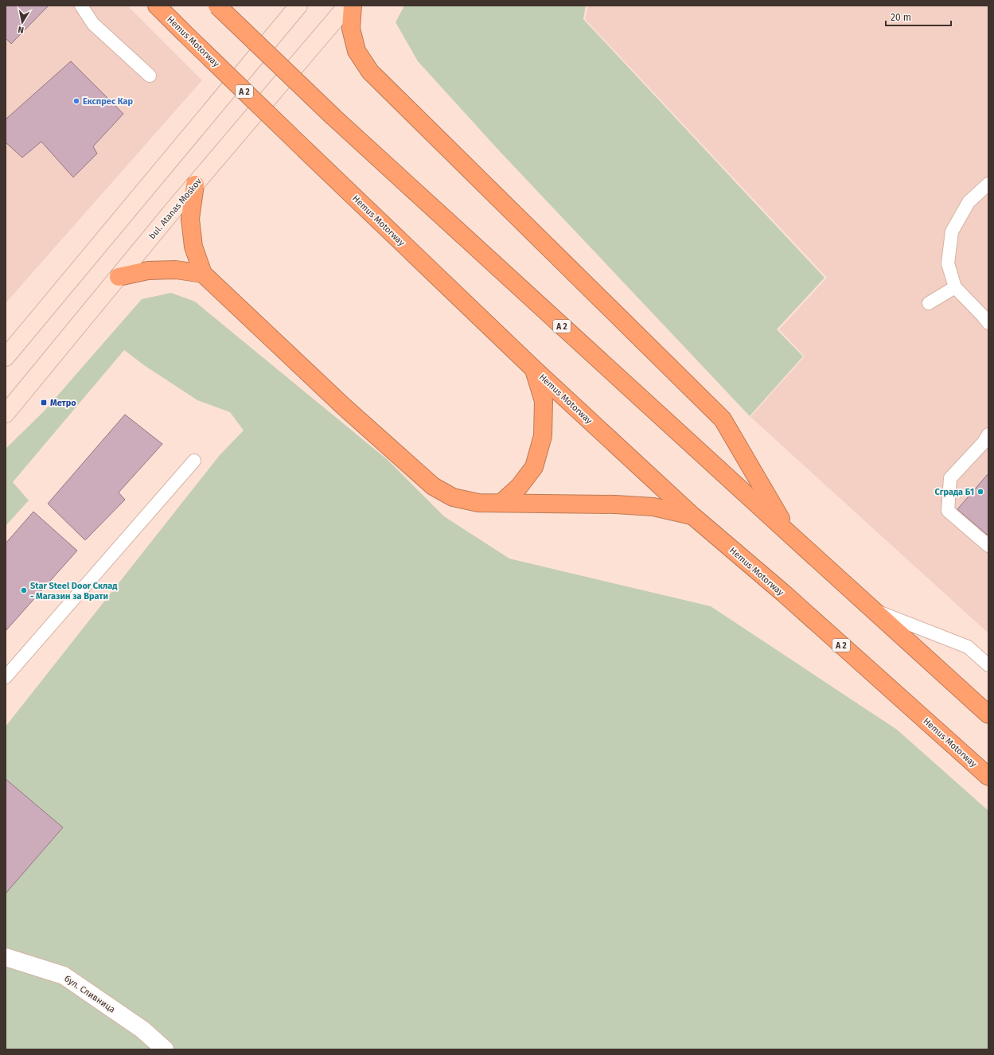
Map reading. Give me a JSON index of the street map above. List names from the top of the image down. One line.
{"streets":{"highway":["Hemus Motorway","A 2"],"main road":["bul. Atanas Moskov"],"street":["бул. Сливница"]},"places":{"other":["Експрес Кар","Сграда Б1","Star Steel Door Склад - Магазин за Врати"],"transit":["Метро"]},"scale_bar":"20 m","north":"bottom"}
